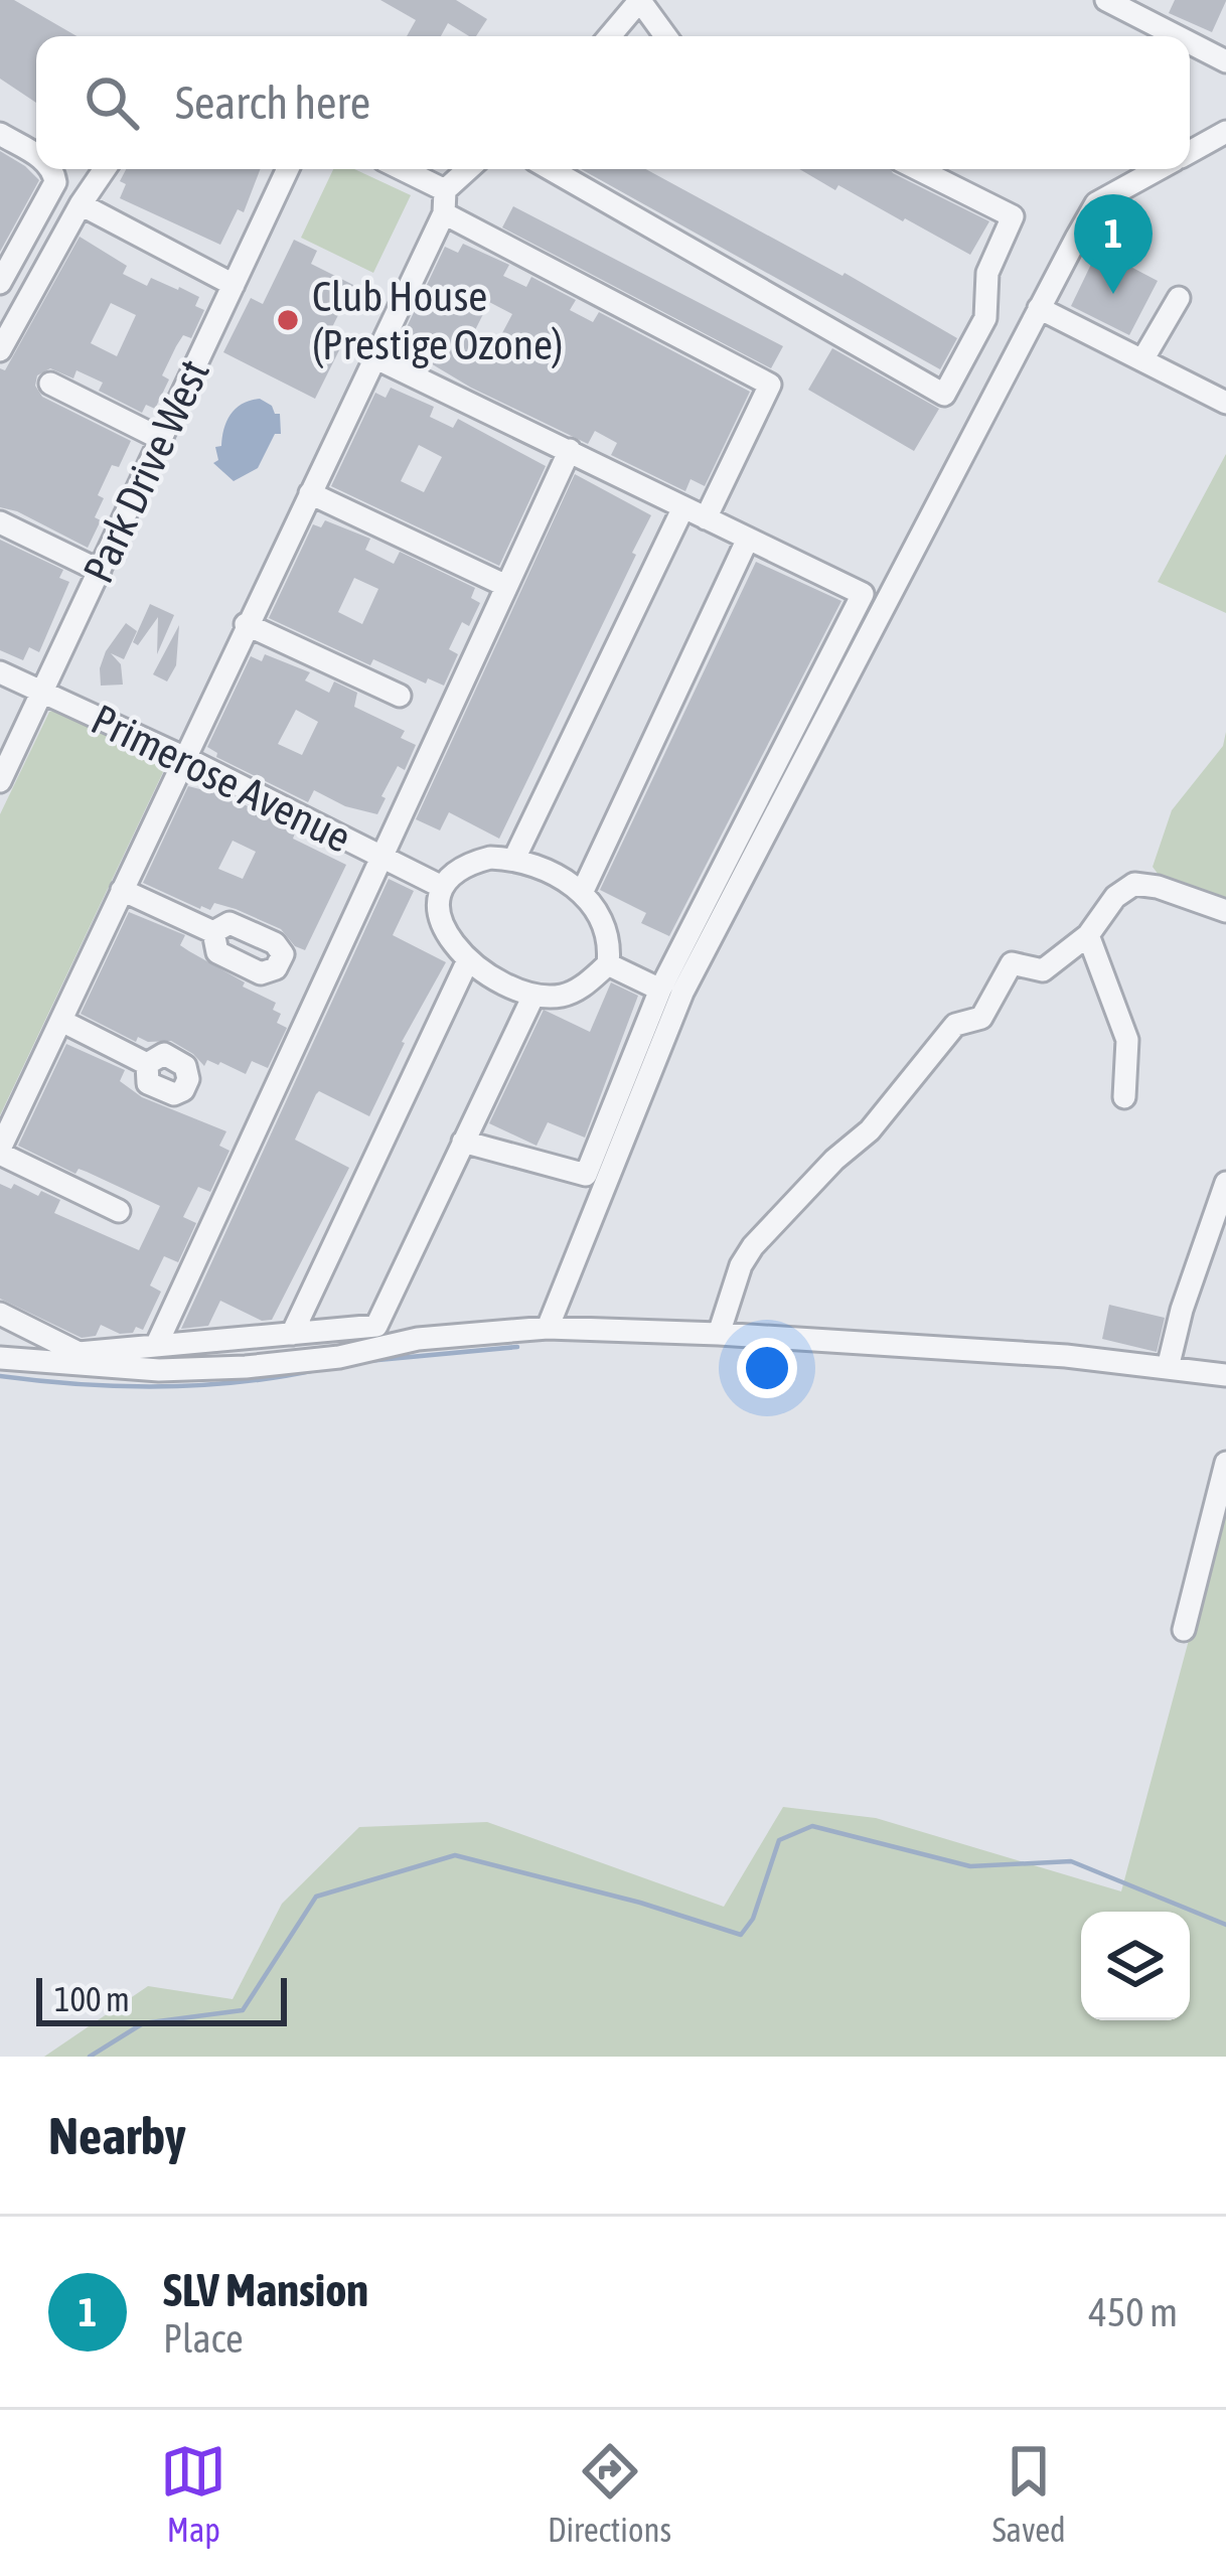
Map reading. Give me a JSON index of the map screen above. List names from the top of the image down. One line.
{"streets":{"street":["Park Drive West","Primerose Avenue"]},"crossings":[["Park Drive West","Primerose Avenue"]],"places":["Club House (Prestige Ozone)"],"scale_bar":"100 m","page":{"search":"Search here","pins":"1","scale":"100 m","heading":"Nearby","list":[{"mark":"1","name":"SLV Mansion","note":"Place","value":"450 m"}],"nav":["Map","Directions","Saved"]}}
